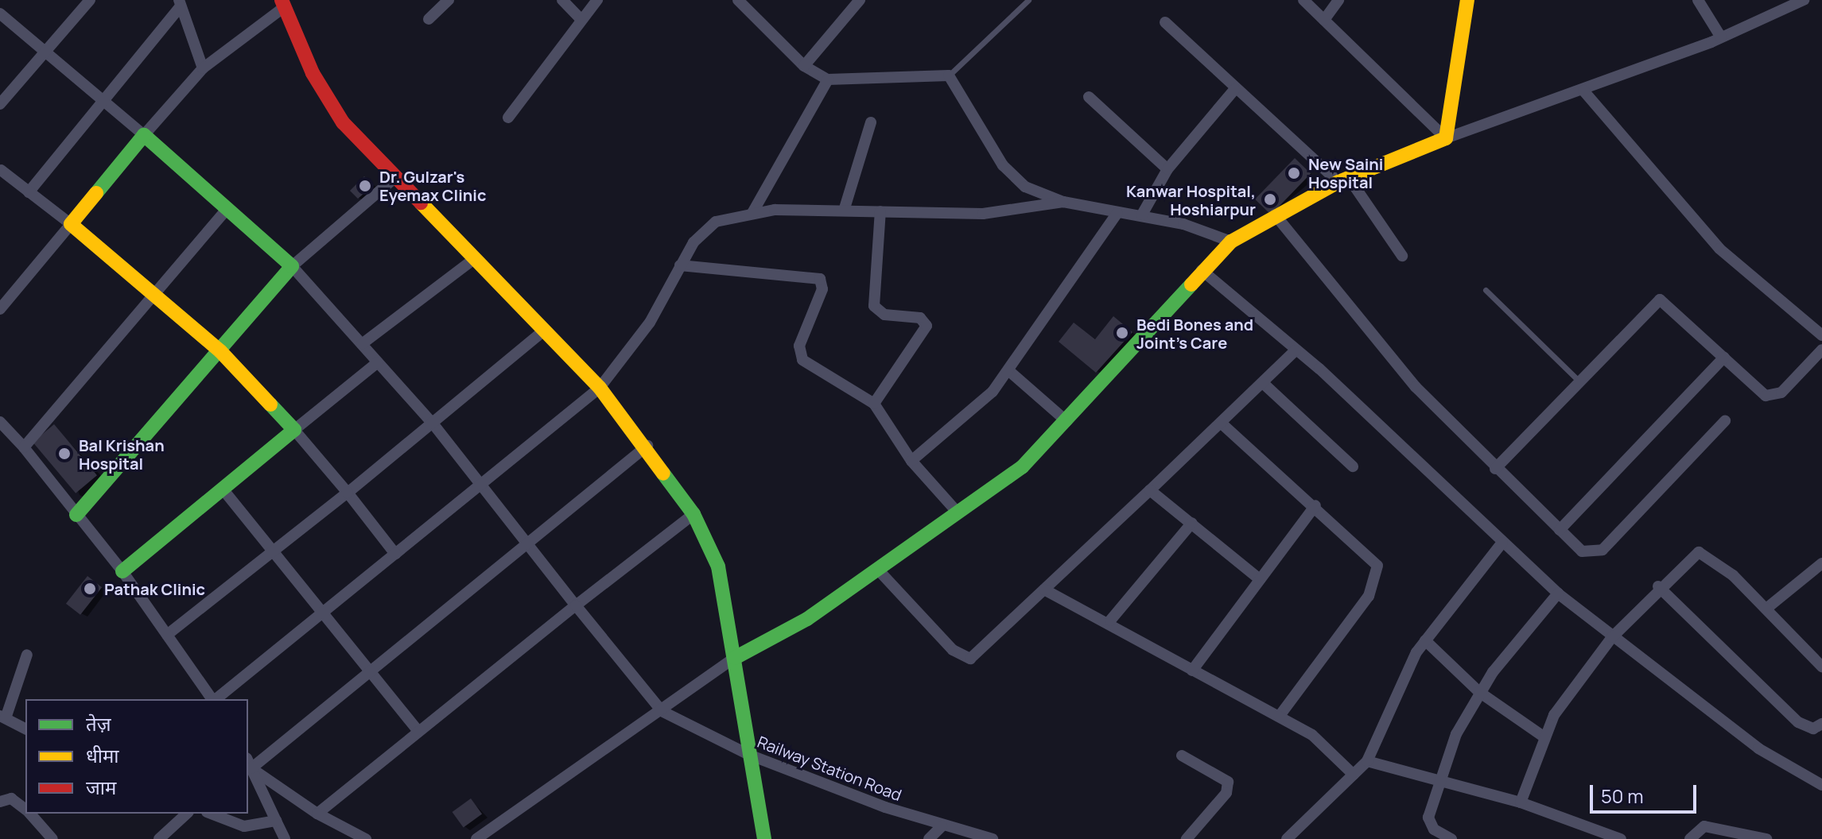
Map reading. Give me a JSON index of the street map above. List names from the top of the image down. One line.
{"streets":{"street":["Railway Station Road"]},"places":["New Saini Hospital","Dr. Gulzar's Eyemax Clinic","Kanwar Hospital, Hoshiarpur","Bedi Bones and Joint's Care","Bal Krishan Hospital","Pathak Clinic"],"legend":["तेज़","धीमा","जाम"],"scale_bar":"50 m"}
